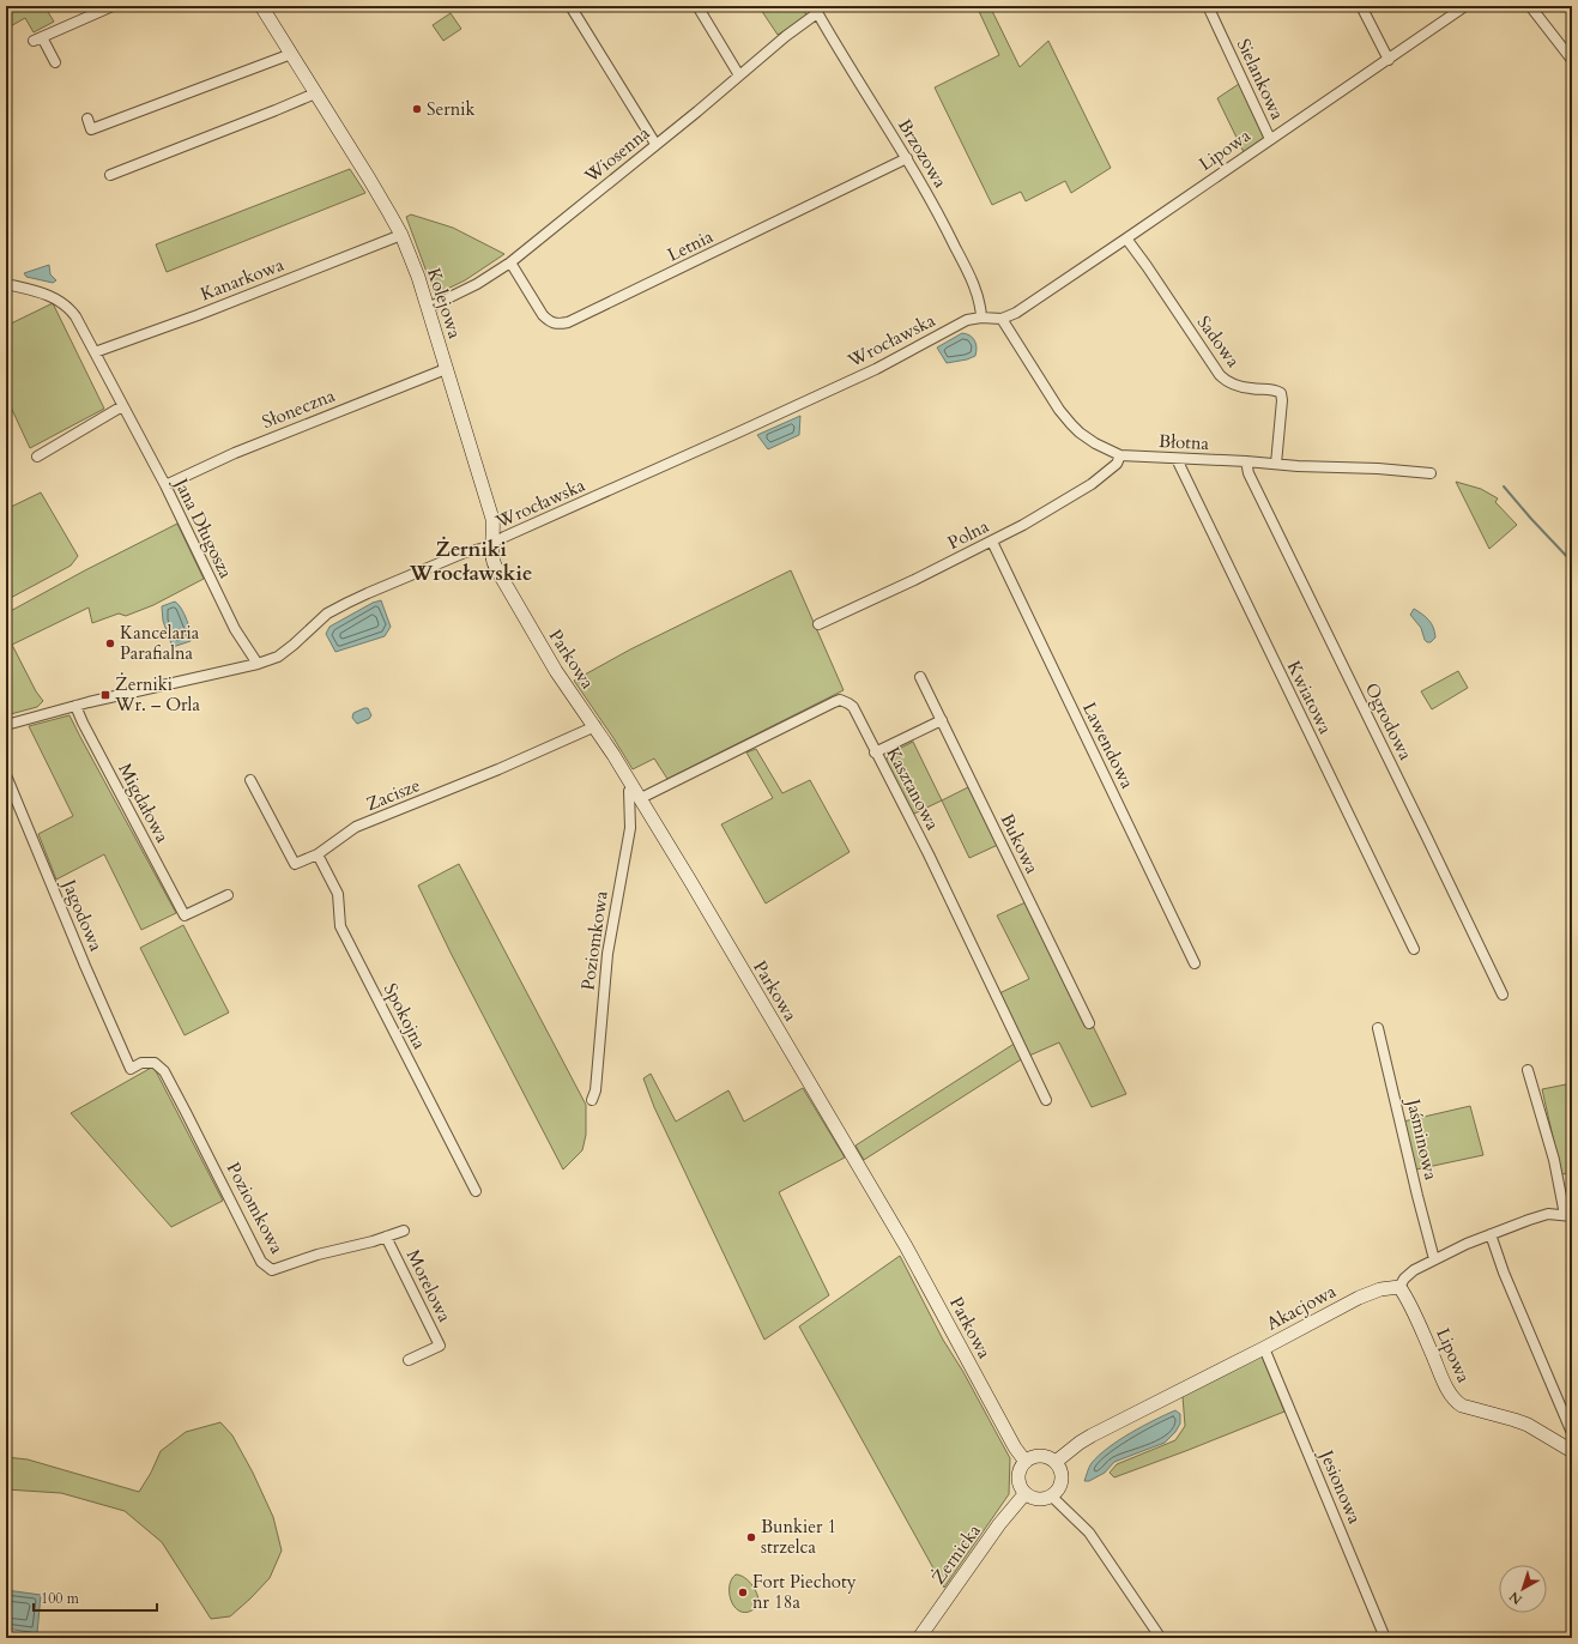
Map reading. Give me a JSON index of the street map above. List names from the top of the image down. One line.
{"streets":{"street":["Sielankowa","Lipowa","Brzozowa","Wiosenna","Letnia","Kanarkowa","Kolejowa","Wrocławska","Sadowa","Słoneczna","Błotna","Jana Długosza","Polna","Parkowa","Kwiatowa","Ogrodowa","Lawendowa","Kasztanowa","Zacisze","Migdałowa","Bukowa","Jagodowa","Poziomkowa","Spokojna","Jaśminowa","Morelowa","Akacjowa","Jesionowa","Żernicka"]},"crossings":[["Sielankowa","Lipowa"],["Lipowa","Wrocławska"],["Lipowa","Sadowa"],["Lipowa","Błotna"],["Lipowa","Akacjowa"],["Brzozowa","Wiosenna"],["Brzozowa","Letnia"],["Brzozowa","Wrocławska"],["Wiosenna","Letnia"],["Wiosenna","Kolejowa"],["Kanarkowa","Kolejowa"],["Kanarkowa","Jana Długosza"],["Kolejowa","Wrocławska"],["Kolejowa","Słoneczna"],["Kolejowa","Parkowa"],["Wrocławska","Błotna"],["Wrocławska","Jana Długosza"],["Wrocławska","Parkowa"],["Wrocławska","Migdałowa"],["Sadowa","Błotna"],["Słoneczna","Jana Długosza"],["Błotna","Polna"],["Błotna","Kwiatowa"],["Błotna","Ogrodowa"],["Polna","Lawendowa"],["Parkowa","Kasztanowa"],["Parkowa","Zacisze"],["Parkowa","Poziomkowa"],["Parkowa","Akacjowa"],["Parkowa","Żernicka"],["Kasztanowa","Poziomkowa"],["Zacisze","Spokojna"],["Jagodowa","Poziomkowa"],["Poziomkowa","Morelowa"],["Akacjowa","Jesionowa"],["Akacjowa","Żernicka"]],"districts":["Żerniki Wrocławskie"],"places":{"other":["Sernik","Kancelaria Parafialna","Bunkier 1 strzelca","Fort Piechoty nr 18a"],"transit":["Żerniki Wr. – Orla"]},"scale_bar":"100 m","north":"bottom left"}
